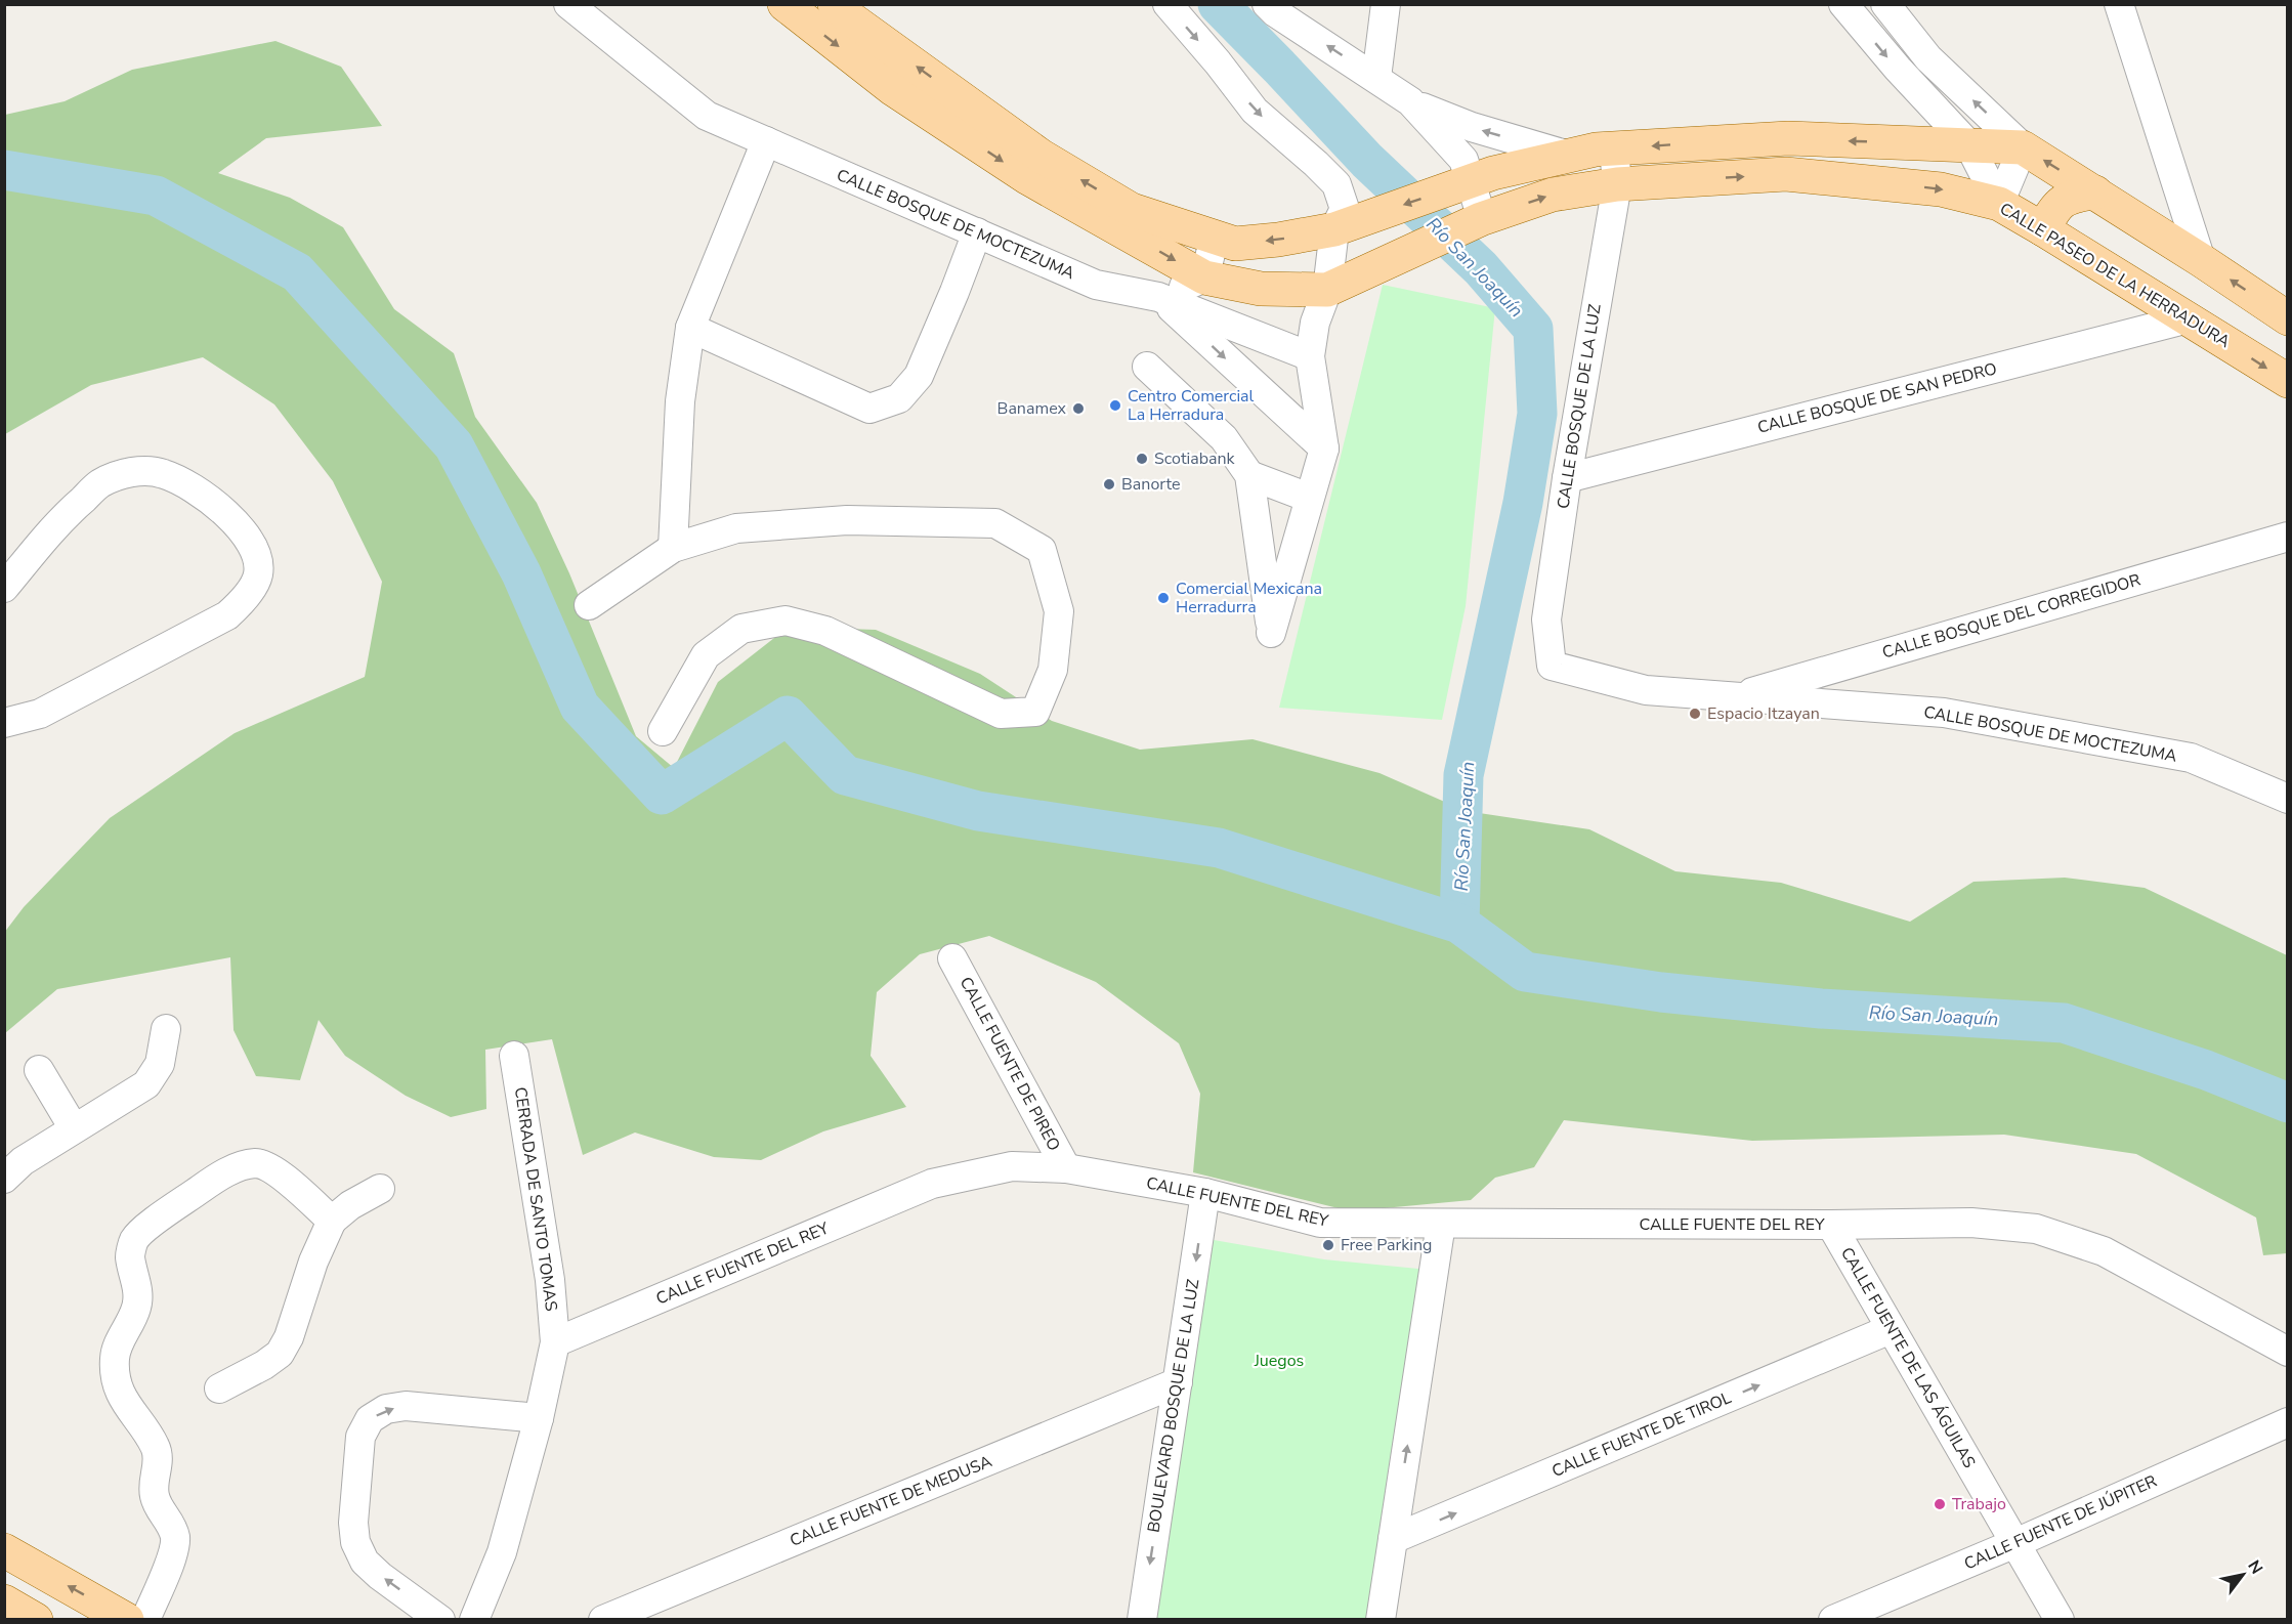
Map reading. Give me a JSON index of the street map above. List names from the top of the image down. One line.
{"streets":{"main road":["CALLE PASEO DE LA HERRADURA"],"street":["CALLE BOSQUE DE MOCTEZUMA","CALLE BOSQUE DE SAN PEDRO","CALLE BOSQUE DE LA LUZ","CALLE BOSQUE DEL CORREGIDOR","CALLE FUENTE DE PIREO","CERRADA DE SANTO TOMAS","CALLE FUENTE DEL REY","CALLE FUENTE DE LAS ÁGUILAS","BOULEVARD BOSQUE DE LA LUZ","CALLE FUENTE DE TIROL","CALLE FUENTE DE MEDUSA","CALLE FUENTE DE JÚPITER"]},"crossings":[["CALLE BOSQUE DE MOCTEZUMA","CALLE BOSQUE DE LA LUZ"],["CALLE BOSQUE DE MOCTEZUMA","CALLE BOSQUE DEL CORREGIDOR"],["CALLE PASEO DE LA HERRADURA","CALLE BOSQUE DE SAN PEDRO"],["CALLE PASEO DE LA HERRADURA","CALLE BOSQUE DE LA LUZ"],["CALLE BOSQUE DE SAN PEDRO","CALLE BOSQUE DE LA LUZ"],["CALLE FUENTE DE PIREO","CALLE FUENTE DEL REY"],["CERRADA DE SANTO TOMAS","CALLE FUENTE DEL REY"],["CALLE FUENTE DEL REY","CALLE FUENTE DE LAS ÁGUILAS"],["CALLE FUENTE DEL REY","BOULEVARD BOSQUE DE LA LUZ"],["CALLE FUENTE DE LAS ÁGUILAS","CALLE FUENTE DE TIROL"],["CALLE FUENTE DE LAS ÁGUILAS","CALLE FUENTE DE JÚPITER"],["BOULEVARD BOSQUE DE LA LUZ","CALLE FUENTE DE MEDUSA"]],"one_way":["CALLE FUENTE DE TIROL"],"water":["Río San Joaquín"],"parks":["Juegos"],"places":["Centro Comercial La Herradura","Banamex","Scotiabank","Banorte","Comercial Mexicana Herradurra","Espacio Itzayan","Free Parking","Trabajo"],"north":"top right"}
